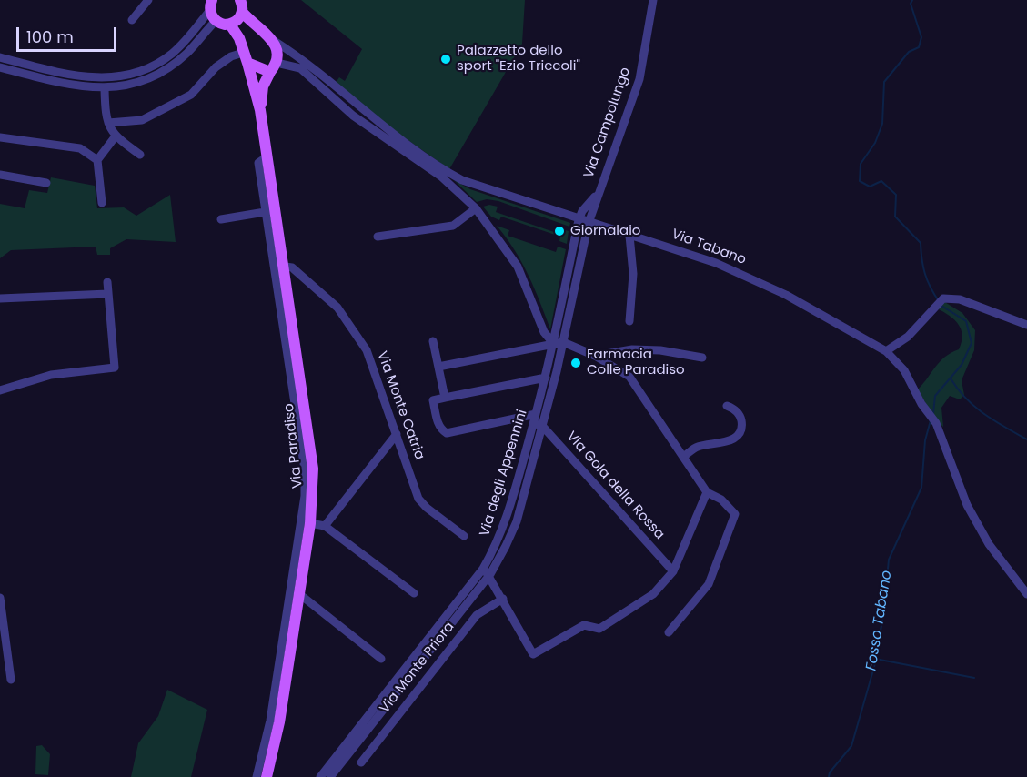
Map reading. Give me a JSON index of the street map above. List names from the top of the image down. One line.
{"streets":{"main road":["Via Paradiso"],"street":["Via Campolungo","Via Tabano","Via Monte Catria","Via degli Appennini","Via Gola della Rossa","Via Monte Priora"]},"crossings":[["Via Campolungo","Via Tabano"],["Via Campolungo","Via degli Appennini"],["Via Tabano","Via degli Appennini"],["Via Monte Catria","Via Paradiso"],["Via degli Appennini","Via Gola della Rossa"]],"water":["Fosso Tabano"],"places":["Palazzetto dello sport \"Ezio Triccoli\"","Giornalaio","Farmacia Colle Paradiso"],"scale_bar":"100 m"}
